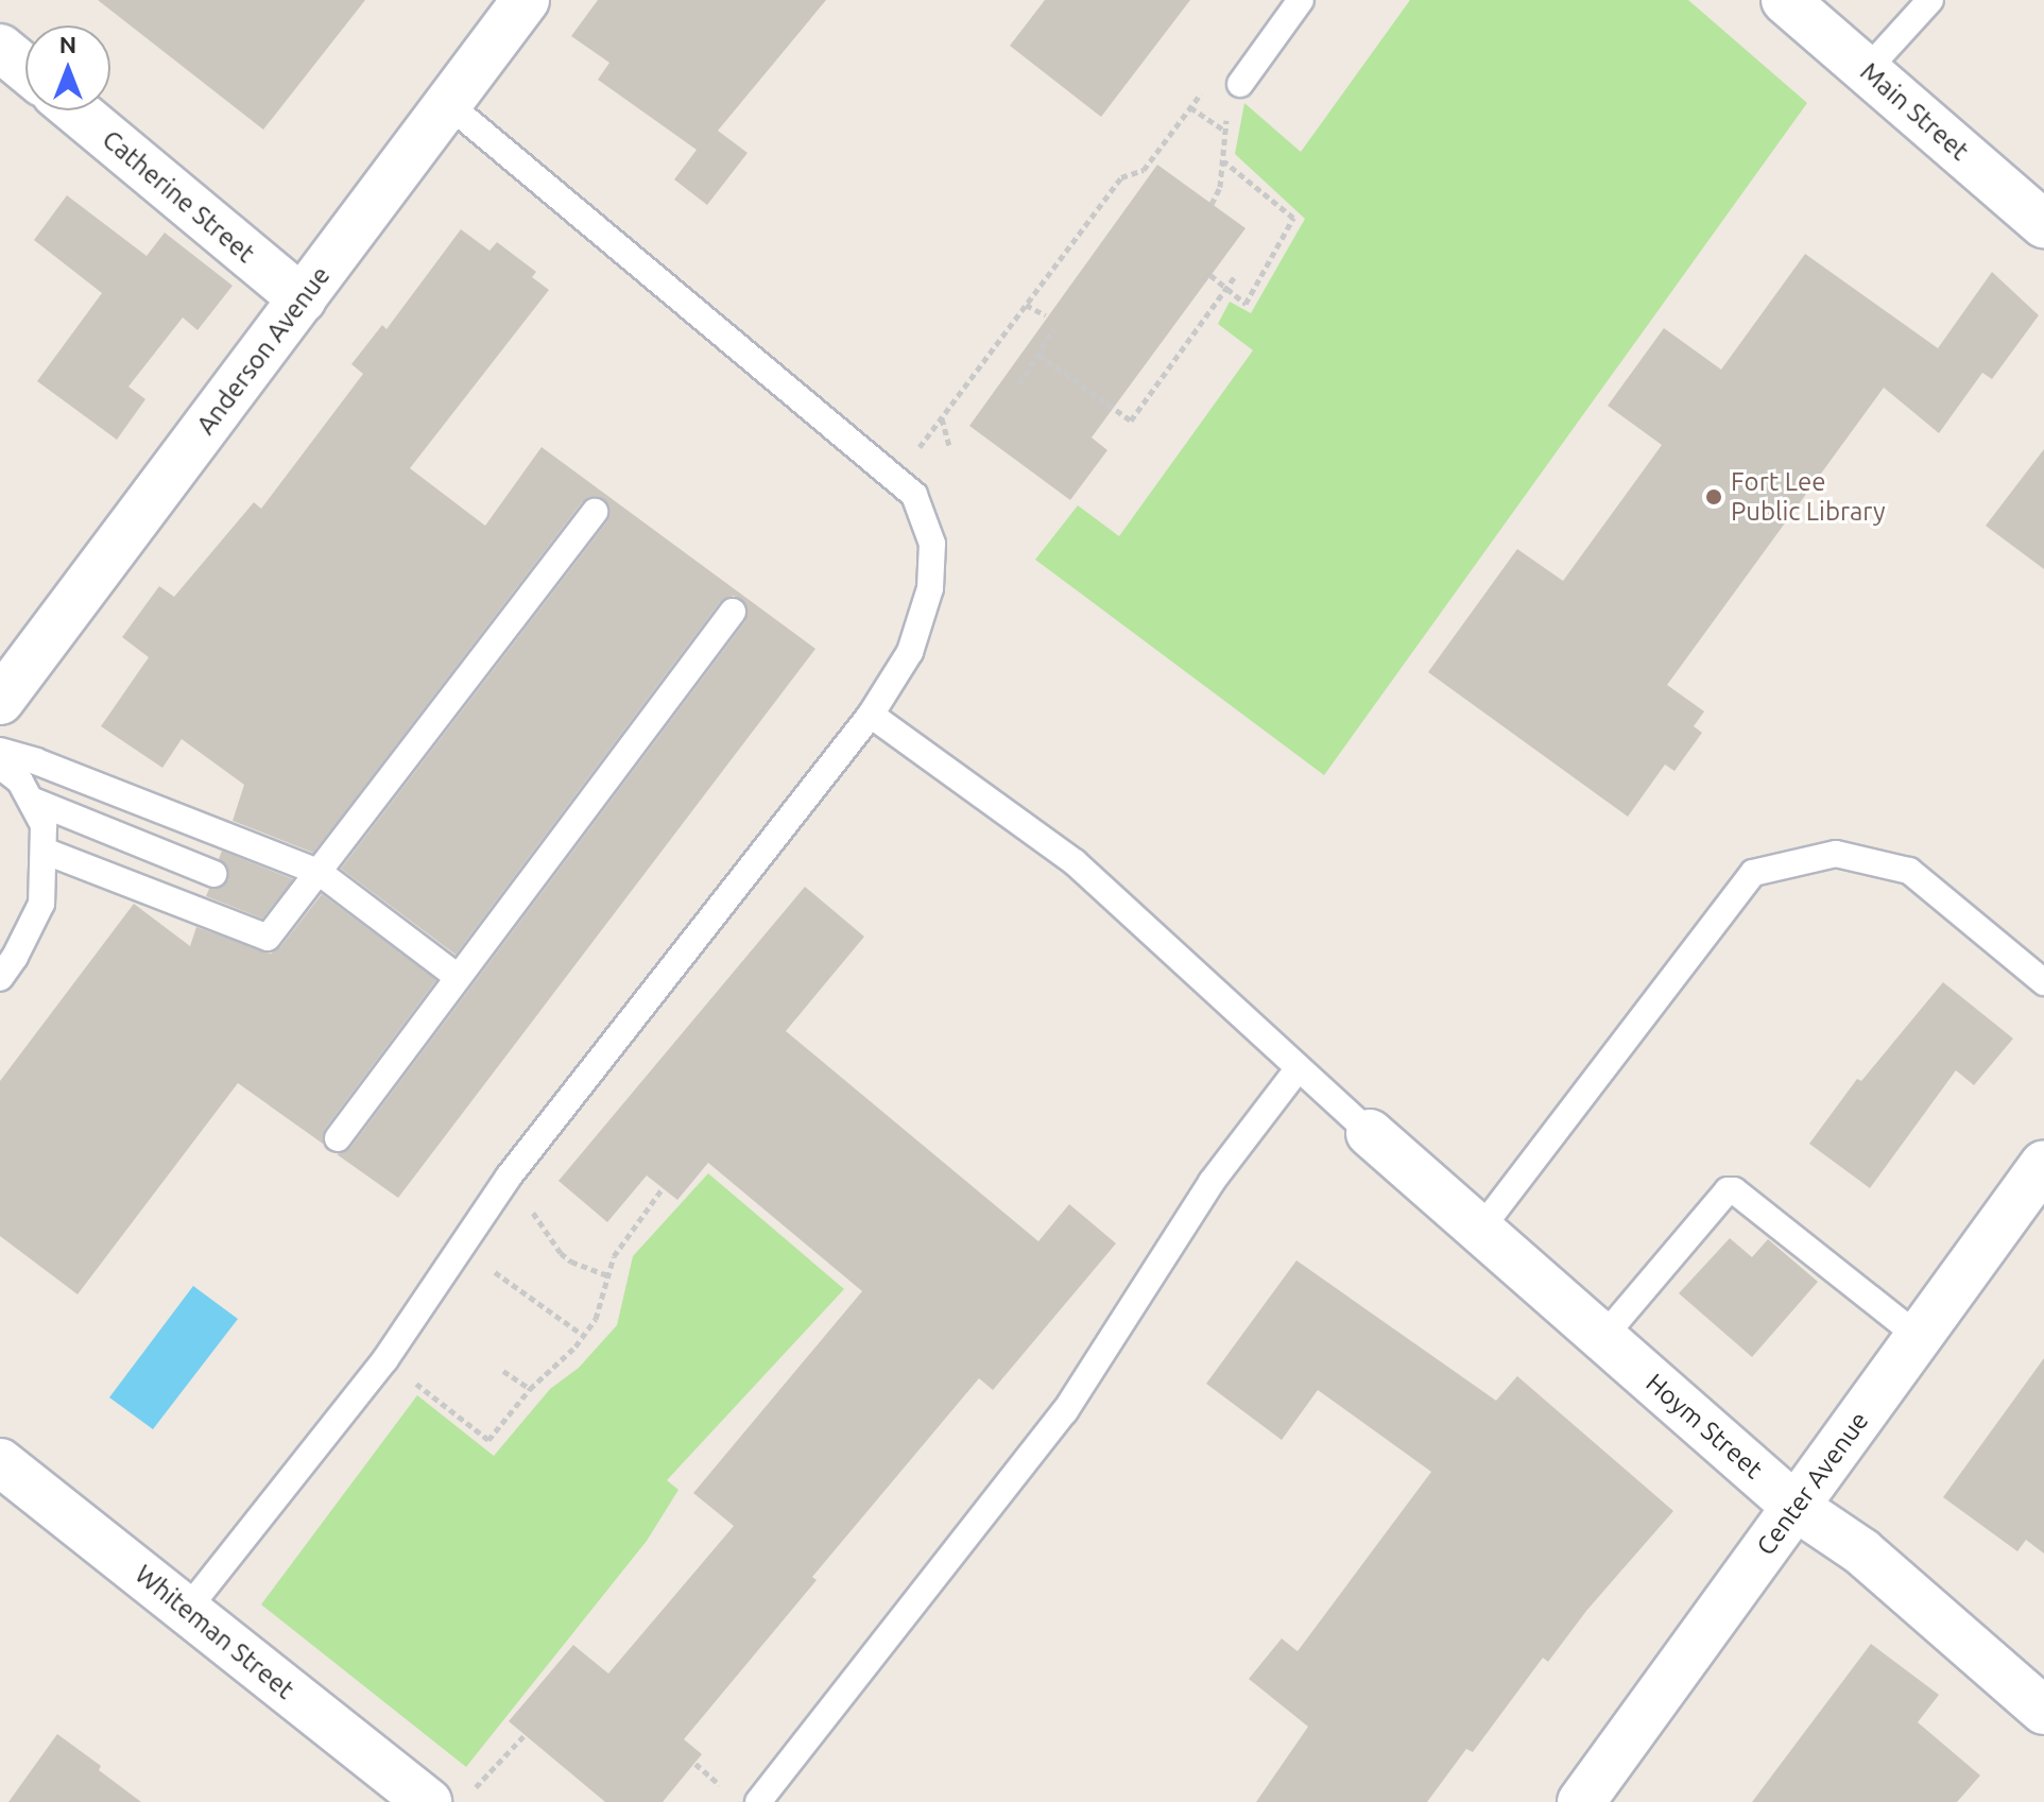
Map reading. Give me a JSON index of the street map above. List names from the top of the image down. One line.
{"streets":{"main road":["Main Street","Catherine Street","Anderson Avenue","Hoym Street","Center Avenue","Whiteman Street"]},"crossings":[["Catherine Street","Anderson Avenue"],["Hoym Street","Center Avenue"]],"places":["Fort Lee Public Library"],"north":"top"}
